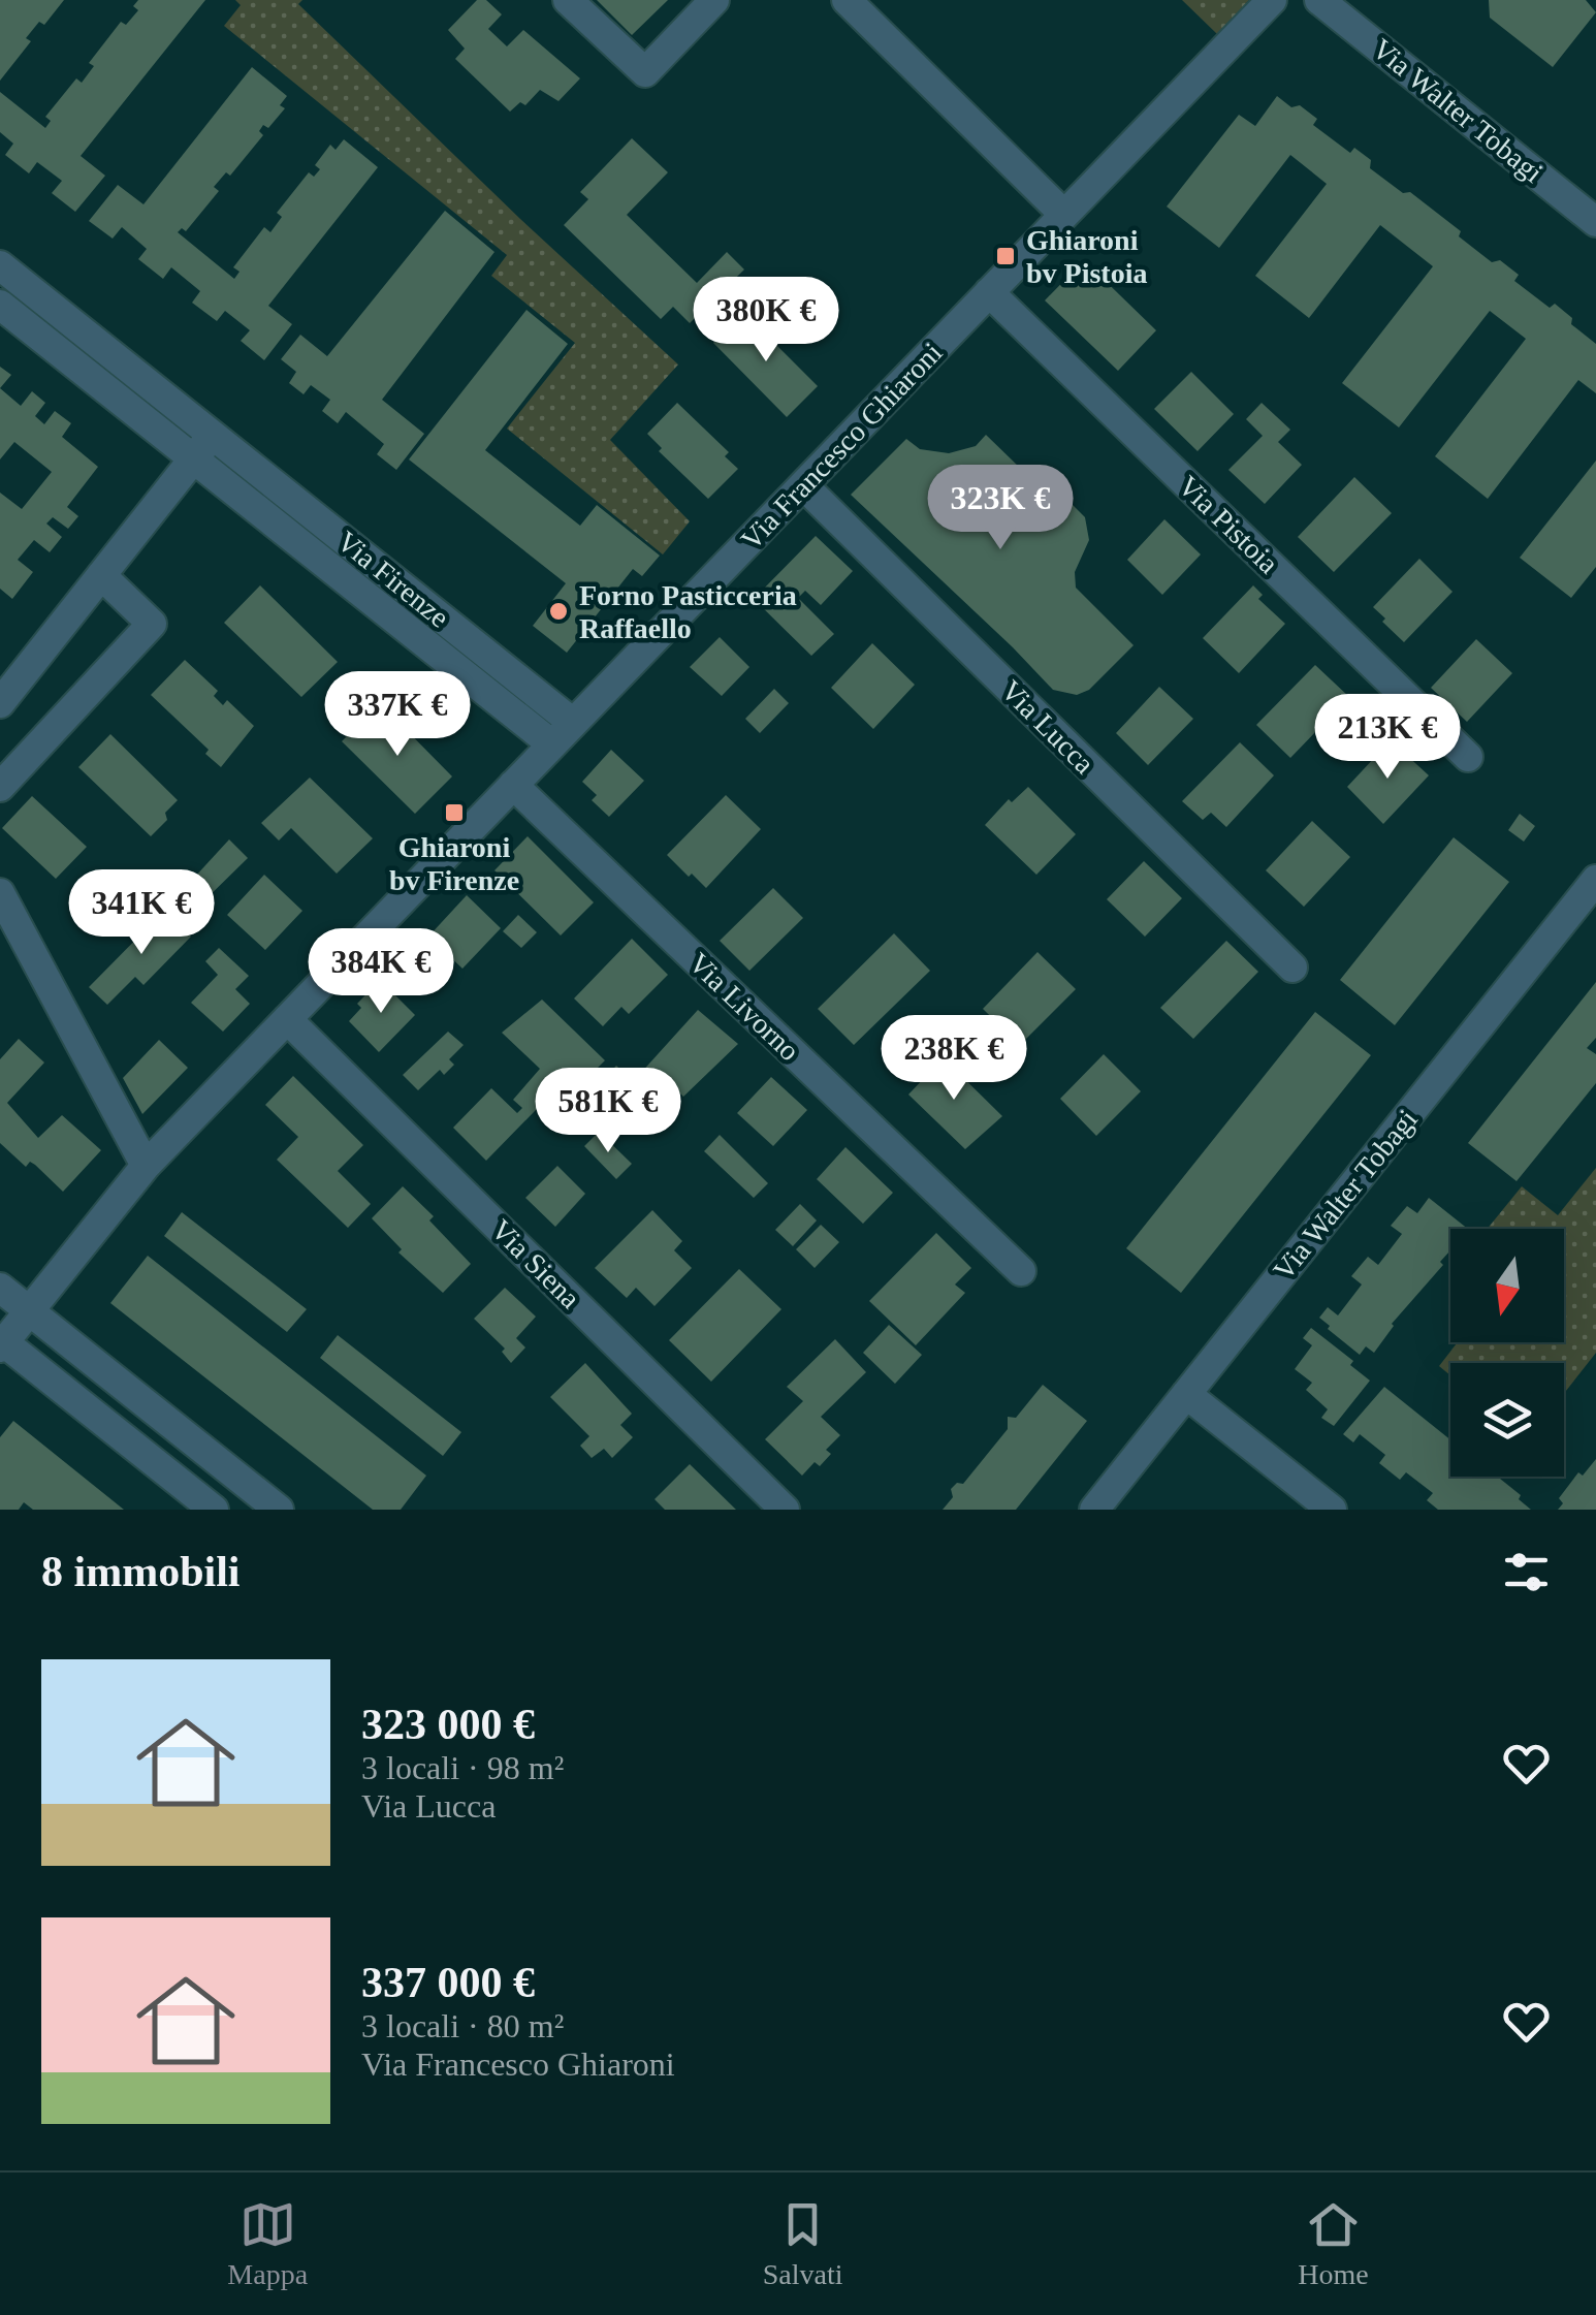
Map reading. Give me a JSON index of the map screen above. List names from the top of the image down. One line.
{"streets":{"street":["Via Walter Tobagi","Via Francesco Ghiaroni","Via Pistoia","Via Firenze","Via Lucca","Via Livorno","Via Siena"]},"crossings":[["Via Francesco Ghiaroni","Via Pistoia"],["Via Francesco Ghiaroni","Via Firenze"],["Via Francesco Ghiaroni","Via Lucca"],["Via Francesco Ghiaroni","Via Livorno"],["Via Francesco Ghiaroni","Via Siena"]],"places":{"transit":["Ghiaroni bv Pistoia","Ghiaroni bv Firenze"],"other":["Forno Pasticceria Raffaello"]},"north":"bottom","page":{"price":["380K €","323K €","337K €","213K €","341K €","384K €","238K €","581K €"],"heading":"8 immobili","list":[{"name":"323 000 €","note":"3 locali · 98 m² · Via Lucca"},{"name":"337 000 €","note":"3 locali · 80 m² · Via Francesco Ghiaroni"}],"tabs":["Mappa","Salvati","Home"]}}
